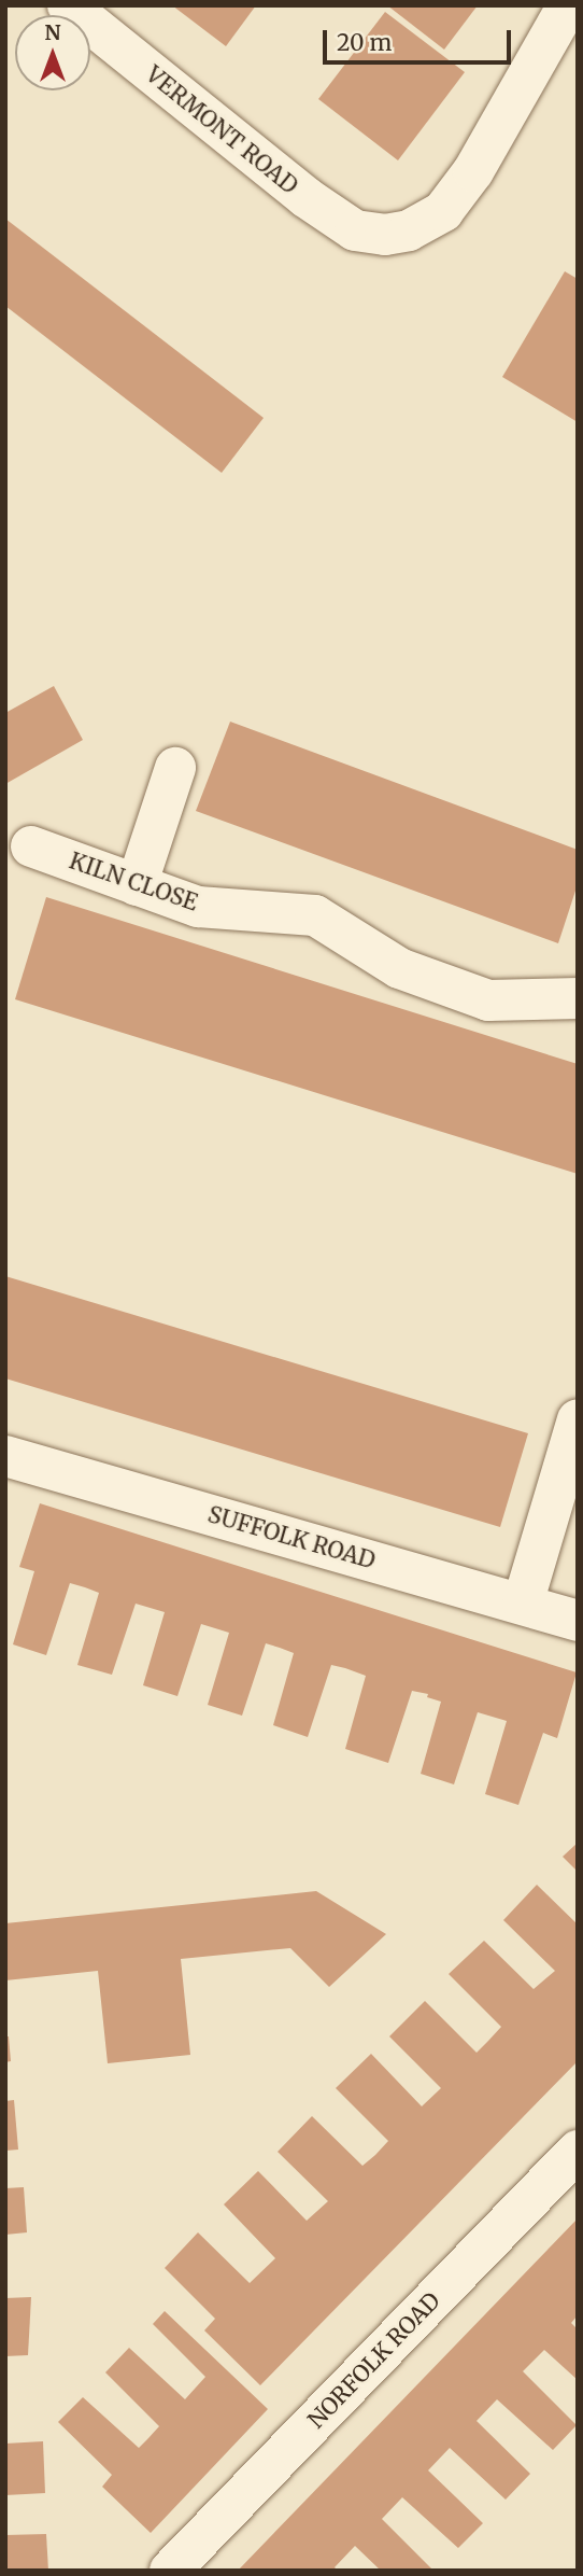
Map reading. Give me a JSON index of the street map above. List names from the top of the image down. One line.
{"streets":{"street":["VERMONT ROAD","KILN CLOSE","SUFFOLK ROAD","NORFOLK ROAD"]},"scale_bar":"20 m","north":"top"}
